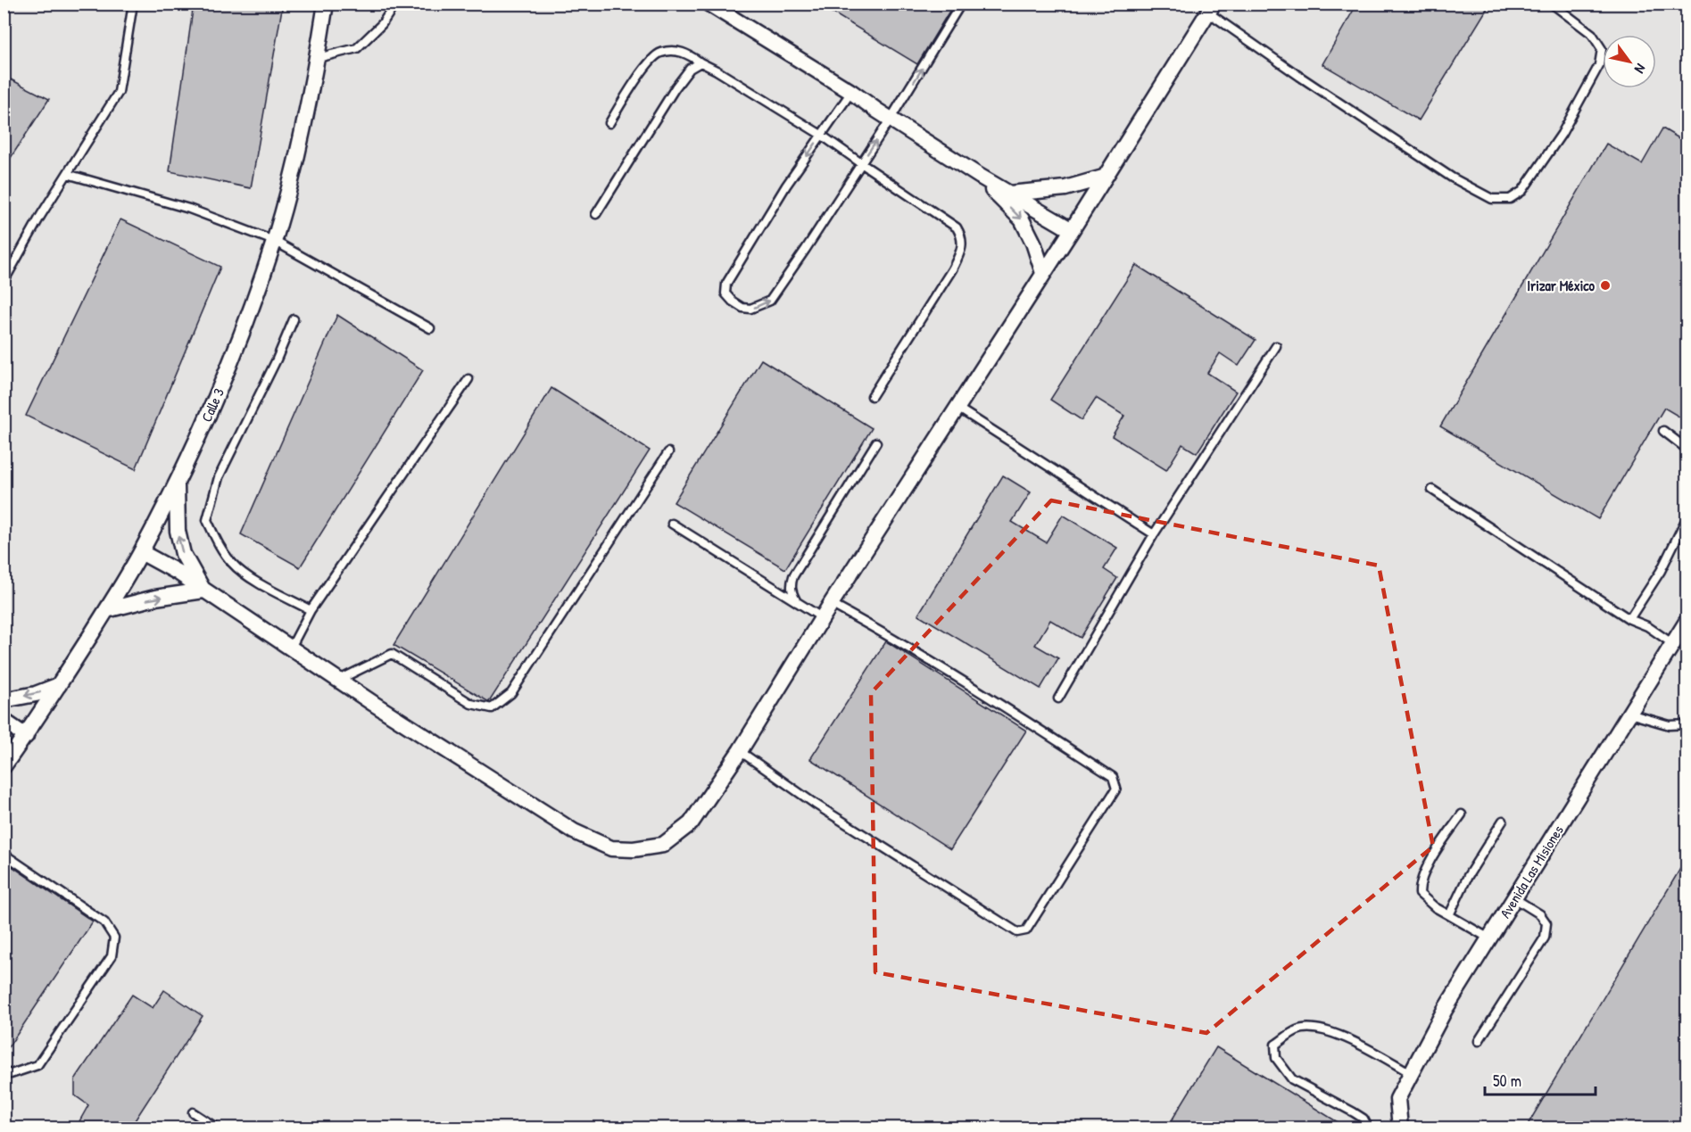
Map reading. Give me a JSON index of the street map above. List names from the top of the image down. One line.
{"streets":{"street":["Calle 3","Avenida Las Misiones"]},"places":["Irizar México"],"scale_bar":"50 m","north":"bottom right"}
